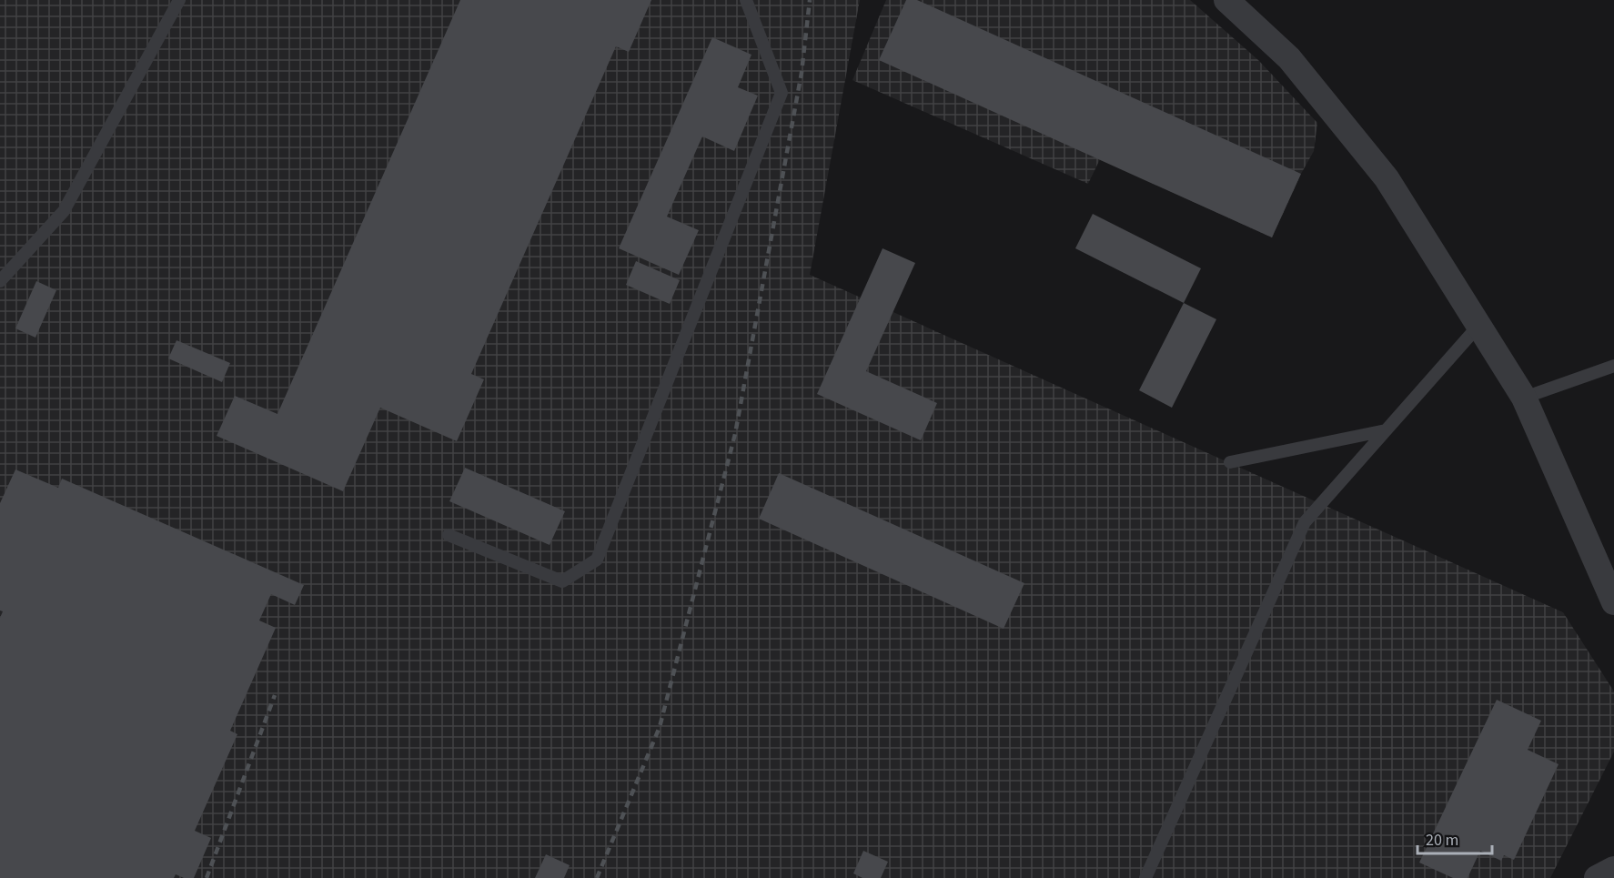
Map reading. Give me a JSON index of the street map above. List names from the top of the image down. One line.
{"scale_bar":"20 m"}
